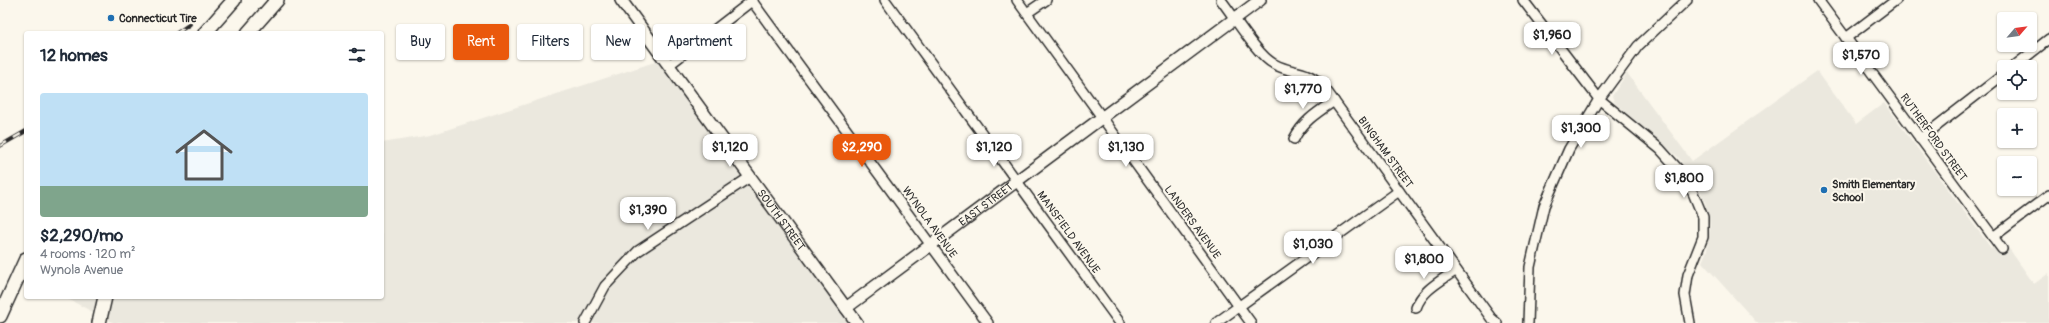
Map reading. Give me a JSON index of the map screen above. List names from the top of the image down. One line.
{"streets":{"main road":["EAST STREET","SOUTH STREET"],"street":["RUTHERFORD STREET","BINGHAM STREET","WYNOLA AVENUE","LANDERS AVENUE","MANSFIELD AVENUE"]},"crossings":[["BINGHAM STREET","EAST STREET"],["EAST STREET","SOUTH STREET"],["EAST STREET","WYNOLA AVENUE"],["EAST STREET","LANDERS AVENUE"],["EAST STREET","MANSFIELD AVENUE"]],"places":["Connecticut Tire","Smith Elementary School"],"north":"top right","page":{"map_buttons":["+","−"],"price":["$1,960","$1,570","$1,770","$1,300","$1,120","$2,290","$1,120","$1,130","$1,800","$1,390","$1,030","$1,800"],"chip":["Buy","Rent","Filters","New","Apartment"],"heading":"12 homes","list":[{"name":"$2,290/mo","note":"4 rooms · 120 m² · Wynola Avenue"}]}}
